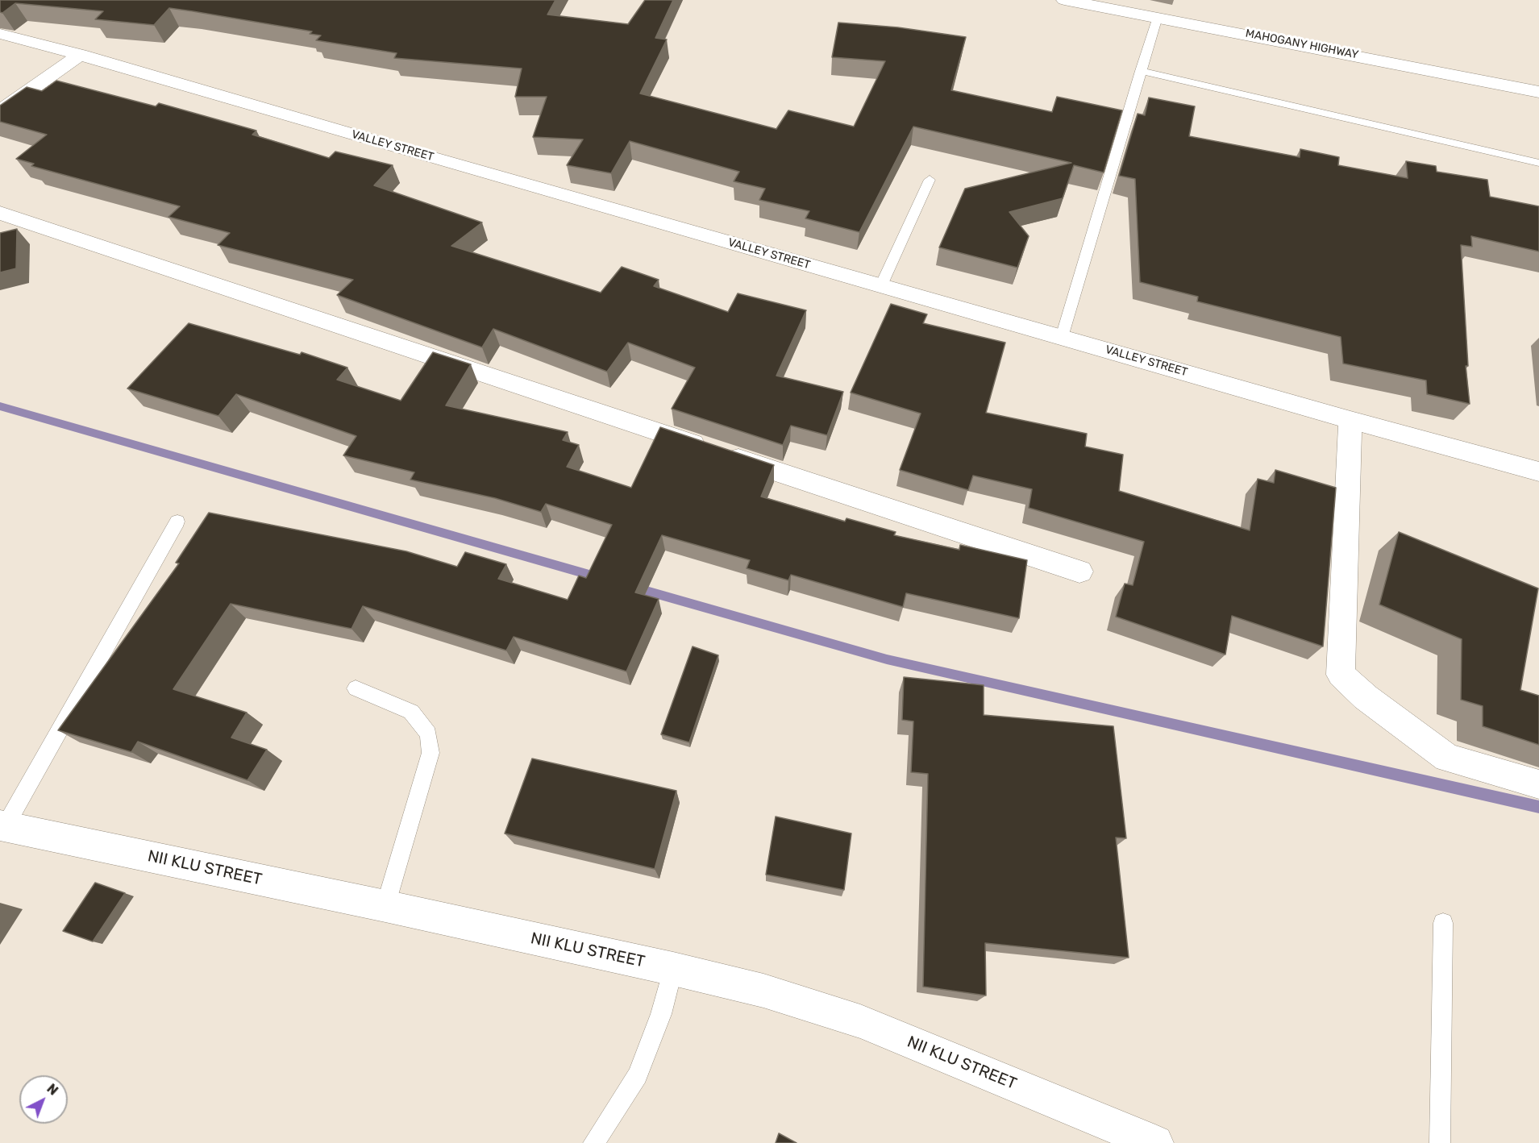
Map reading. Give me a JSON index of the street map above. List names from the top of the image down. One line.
{"streets":{"street":["MAHOGANY HIGHWAY","VALLEY STREET","NII KLU STREET"]},"north":"top right"}
